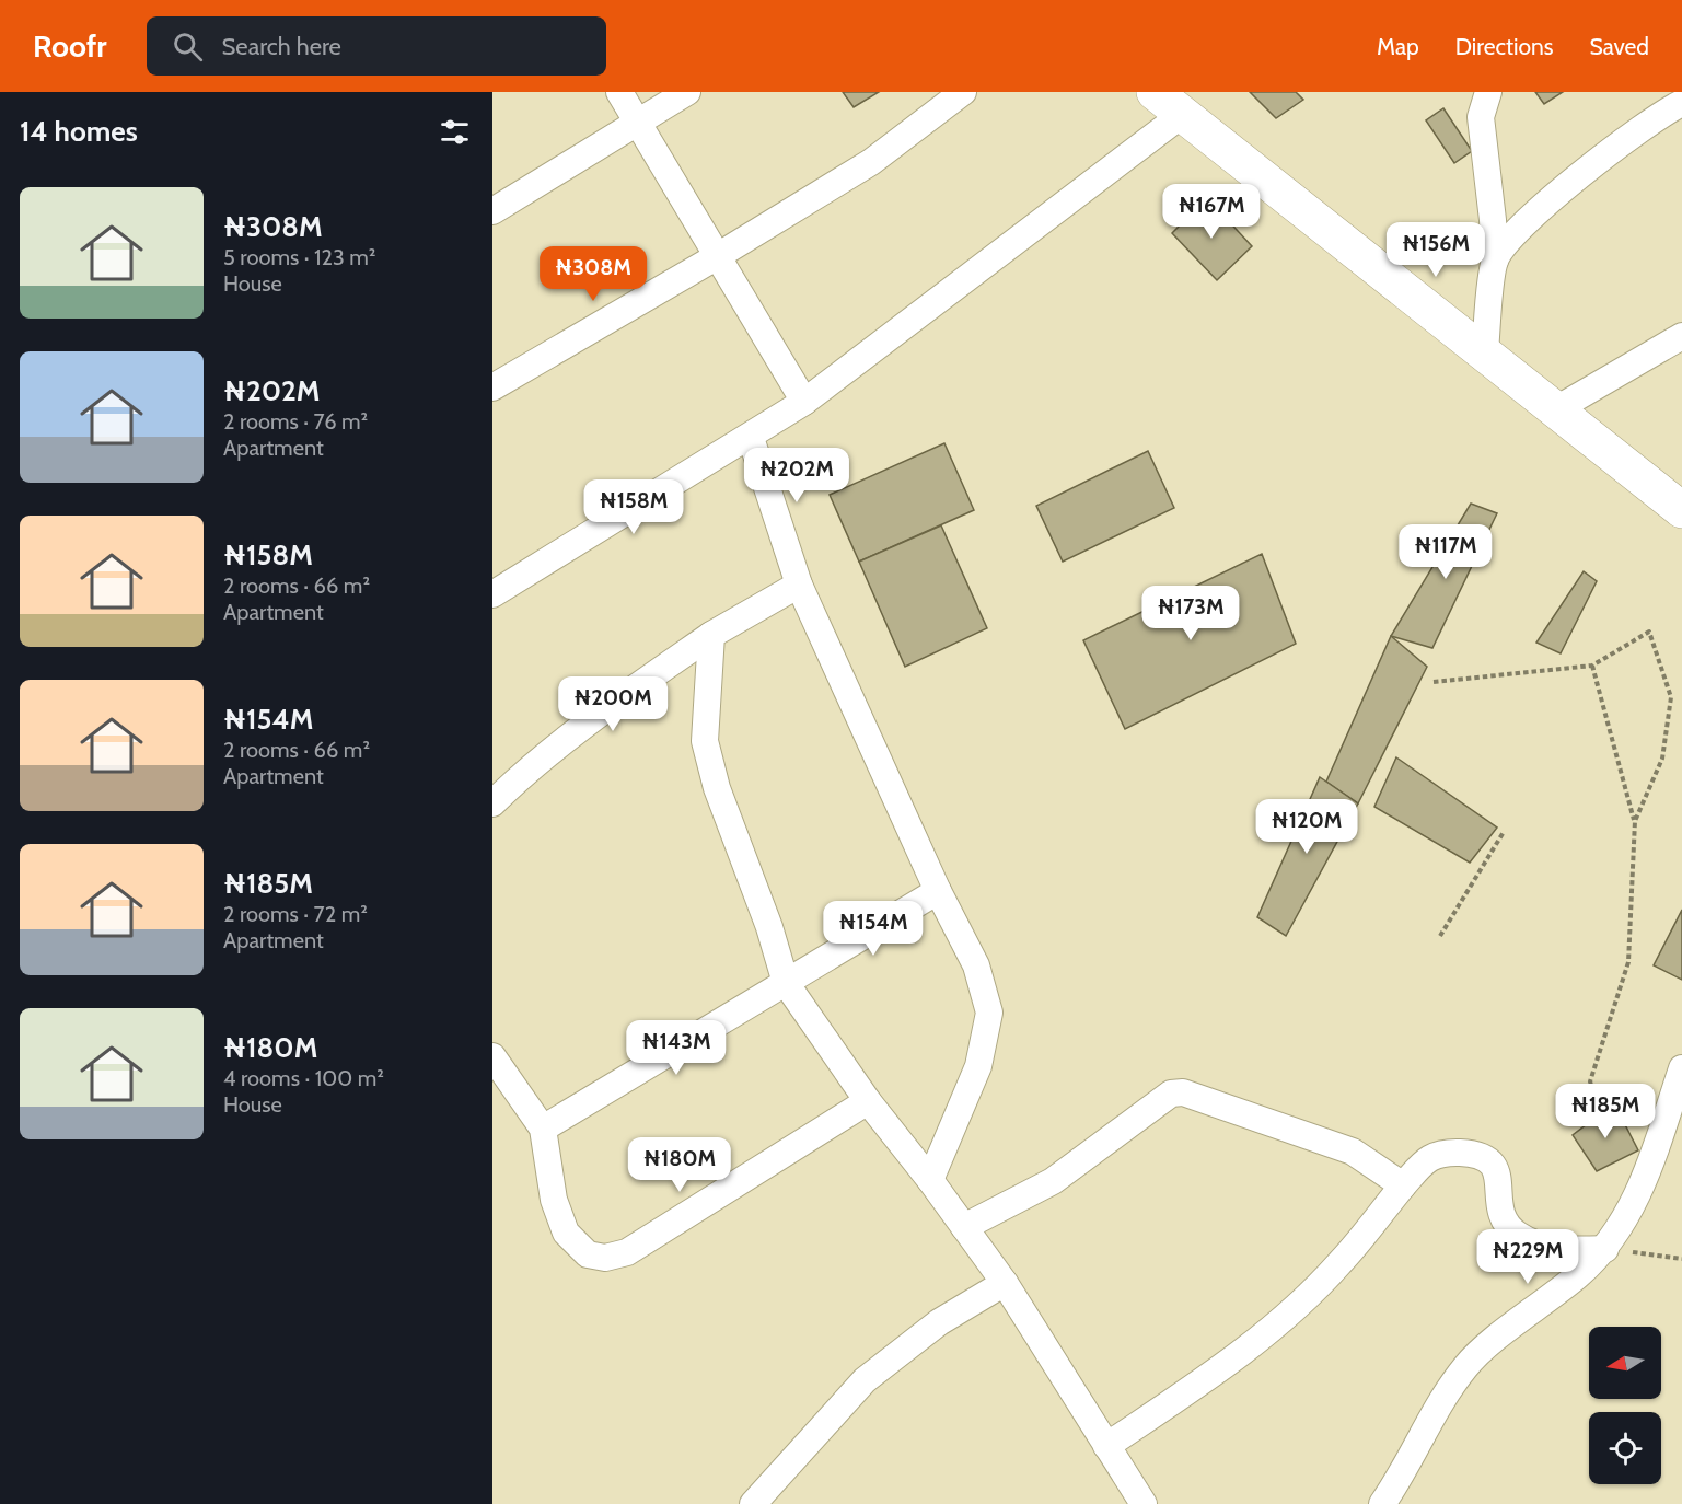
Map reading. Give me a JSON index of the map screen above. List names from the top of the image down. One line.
{"north":"left","page":{"header":"Roofr","search":"Search here","nav":["Map","Directions","Saved"],"heading":"14 homes","list":[{"name":"₦308M","note":"5 rooms · 123 m² · House"},{"name":"₦202M","note":"2 rooms · 76 m² · Apartment"},{"name":"₦158M","note":"2 rooms · 66 m² · Apartment"},{"name":"₦154M","note":"2 rooms · 66 m² · Apartment"},{"name":"₦185M","note":"2 rooms · 72 m² · Apartment"},{"name":"₦180M","note":"4 rooms · 100 m² · House"}],"price":["₦167M","₦156M","₦308M","₦202M","₦158M","₦117M","₦173M","₦200M","₦120M","₦154M","₦143M","₦185M","₦180M","₦229M"]}}
